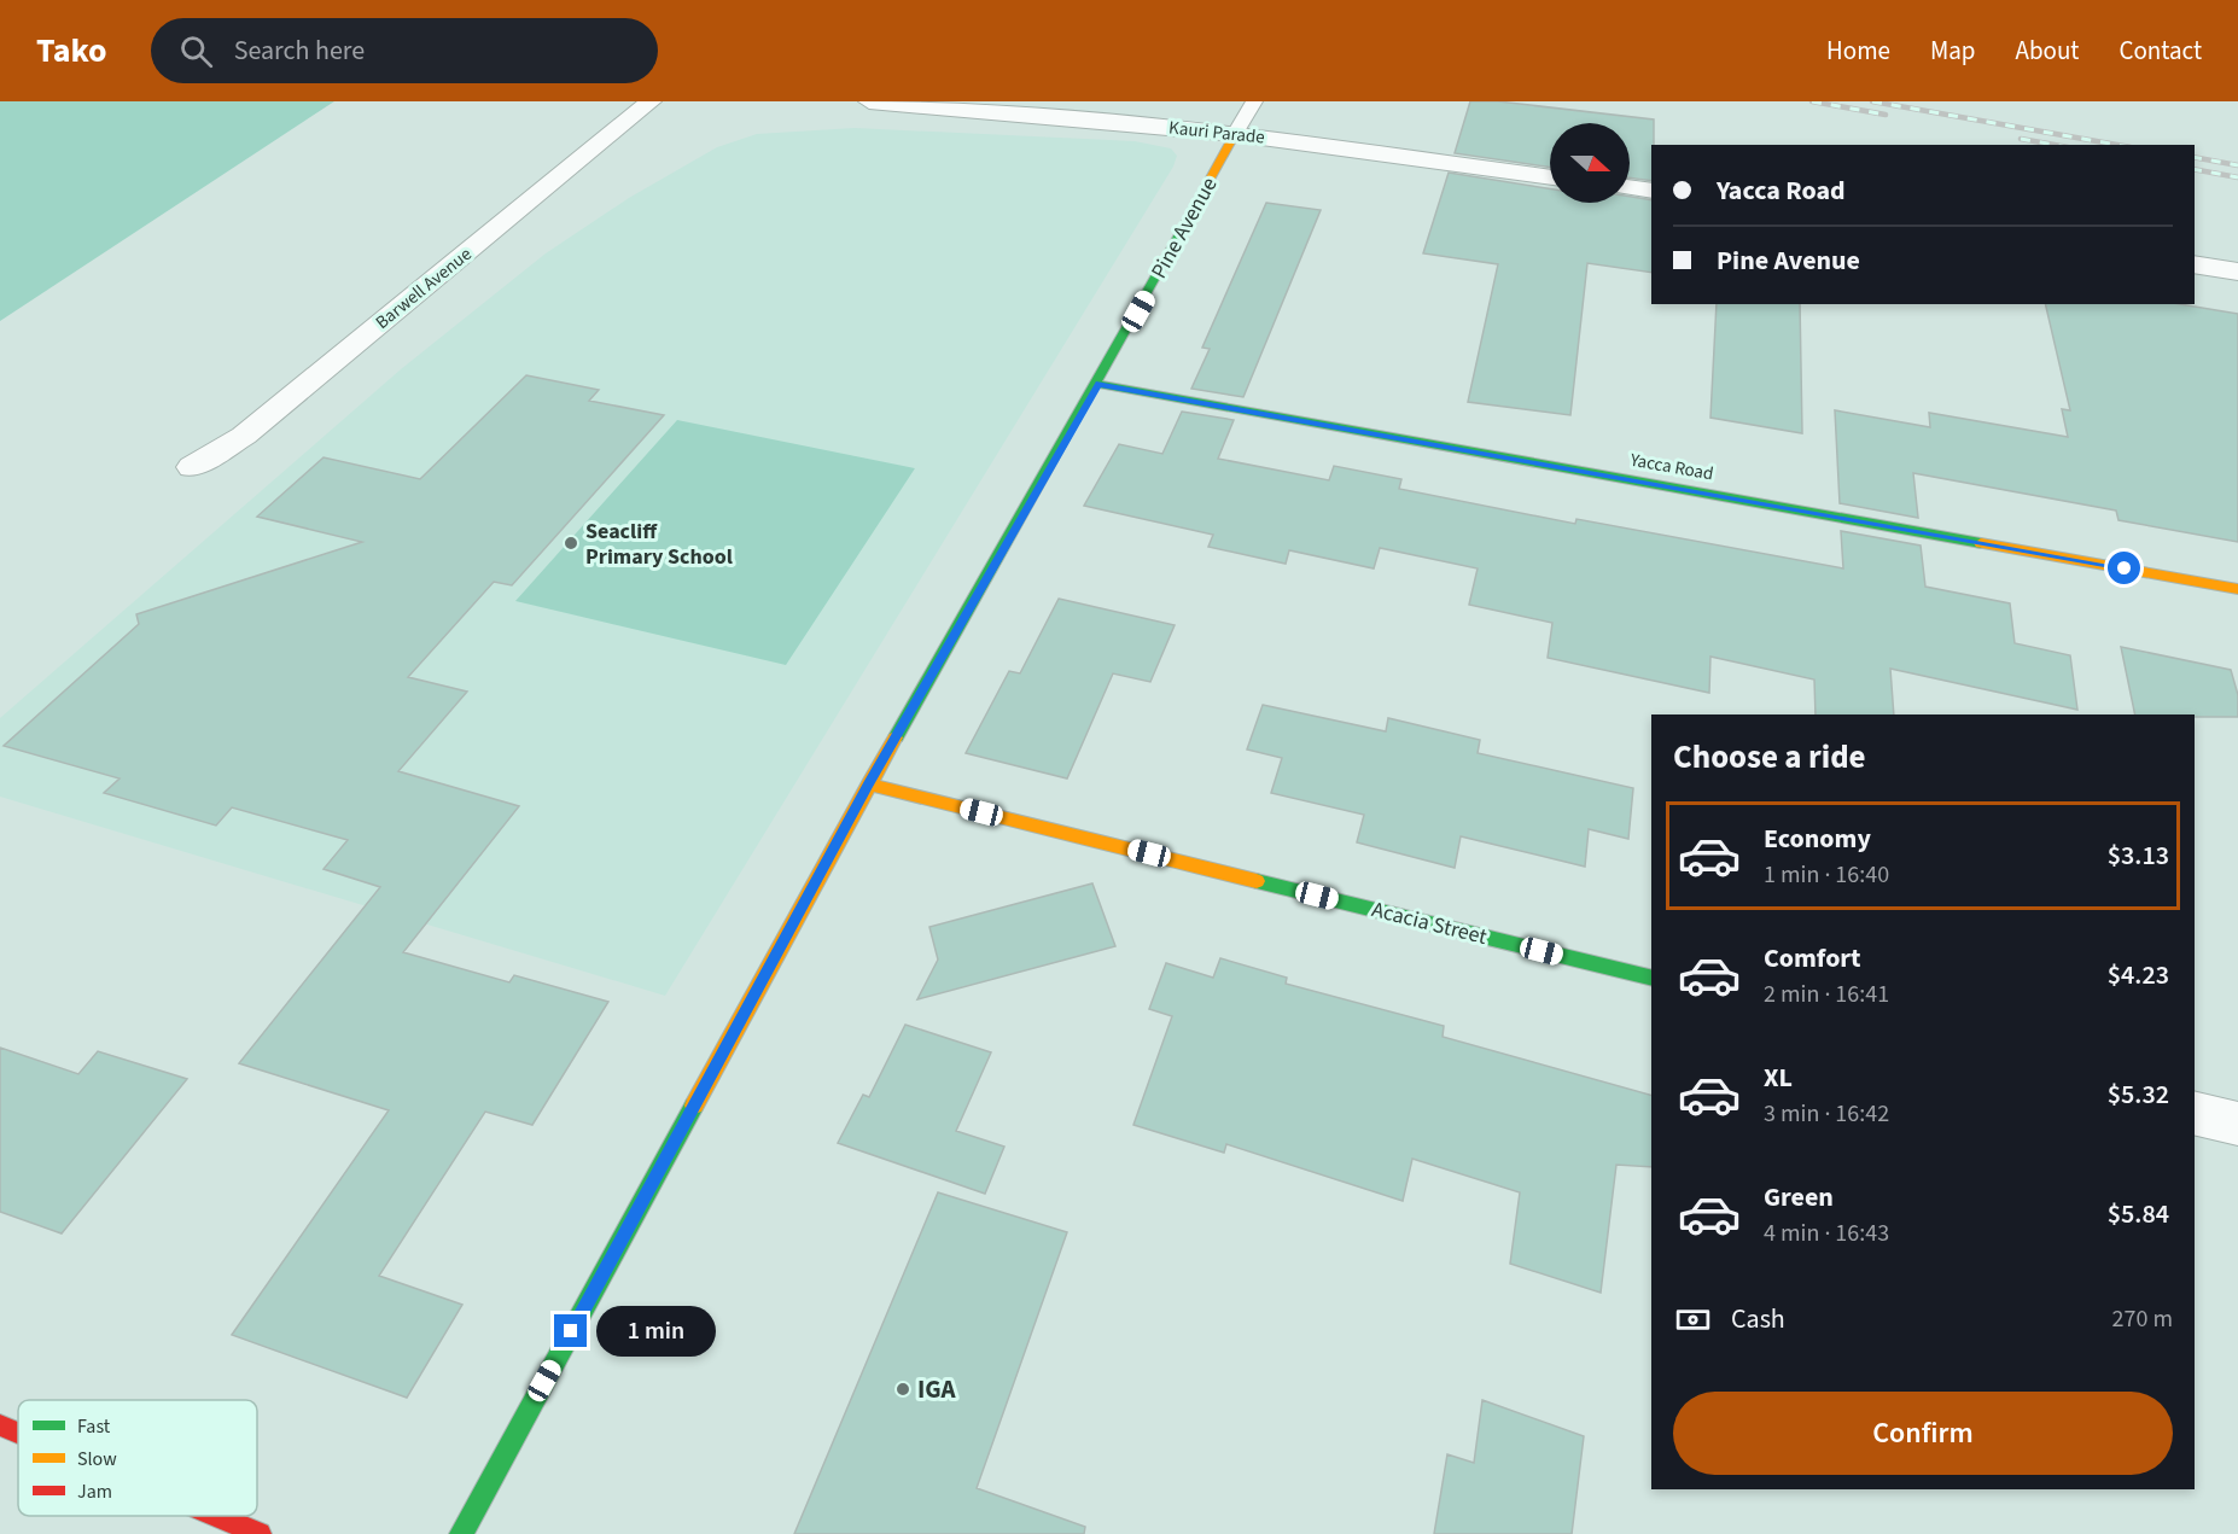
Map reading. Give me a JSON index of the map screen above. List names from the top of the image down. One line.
{"streets":{"street":["Kauri Parade","Pine Avenue","Barwell Avenue","Yacca Road","Acacia Street"]},"crossings":[["Kauri Parade","Pine Avenue"],["Pine Avenue","Yacca Road"],["Pine Avenue","Acacia Street"]],"places":["Seacliff Primary School","IGA"],"legend":["Fast","Slow","Jam"],"north":"right","page":{"header":"Tako","search":"Search here","nav":["Home","Map","About","Contact"],"banner":["Yacca Road","Pine Avenue"],"heading":"Choose a ride","list":[{"name":"Economy","note":"1 min · 16:40","value":"$3.13"},{"name":"Comfort","note":"2 min · 16:41","value":"$4.23"},{"name":"XL","note":"3 min · 16:42","value":"$5.32"},{"name":"Green","note":"4 min · 16:43","value":"$5.84"}],"pay":["Cash","270 m"],"bubble":"1 min","buttons":"Confirm"}}
